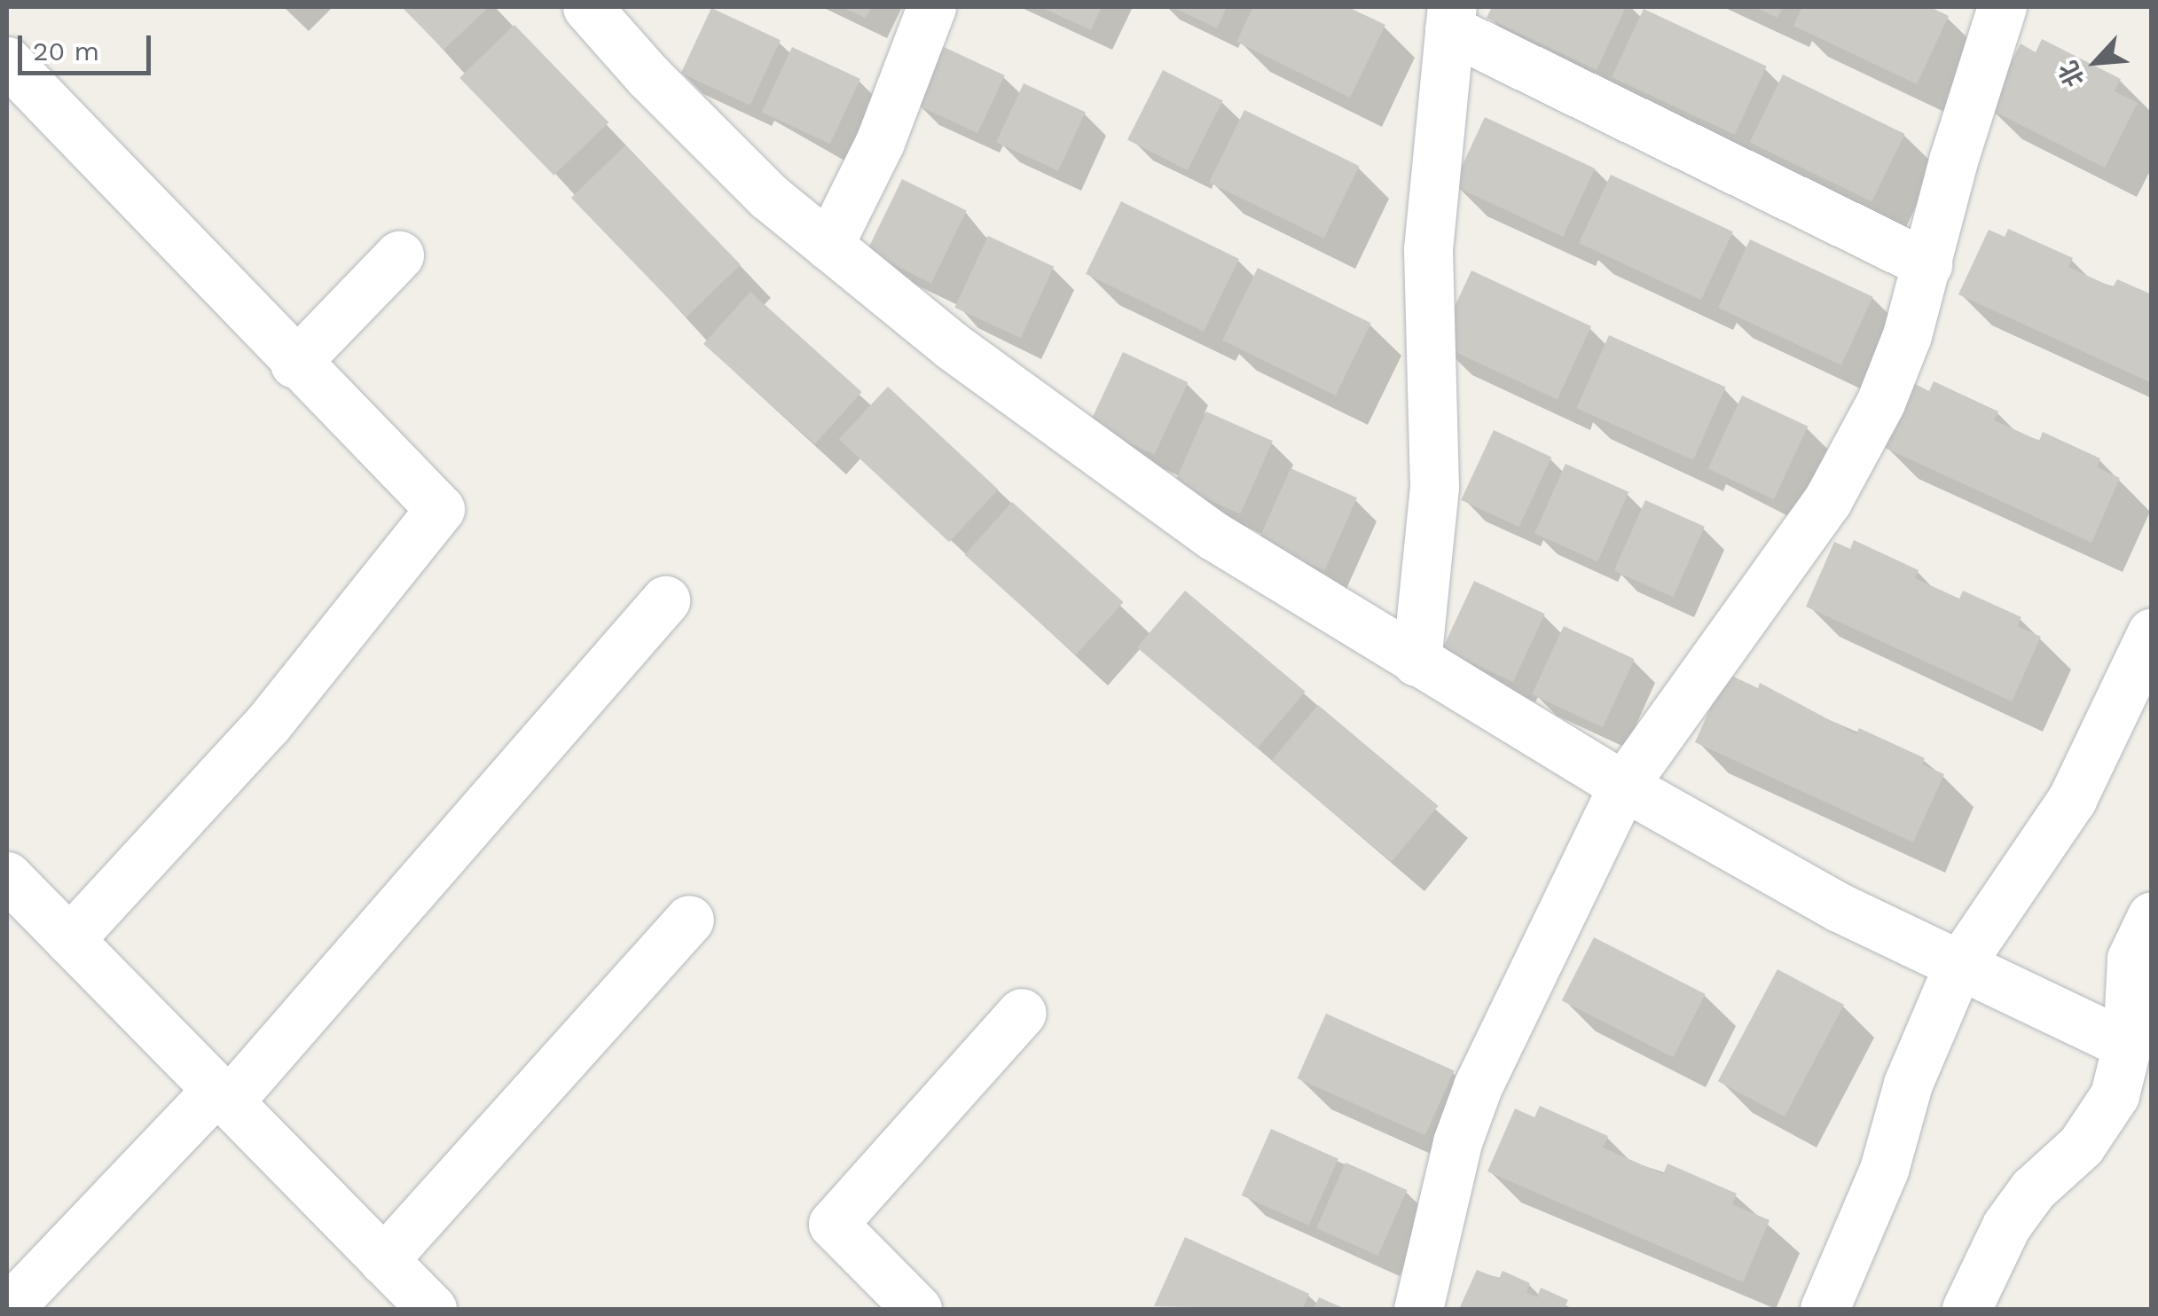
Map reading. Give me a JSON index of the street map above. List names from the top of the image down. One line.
{"scale_bar":"20 m","north":"bottom left"}
